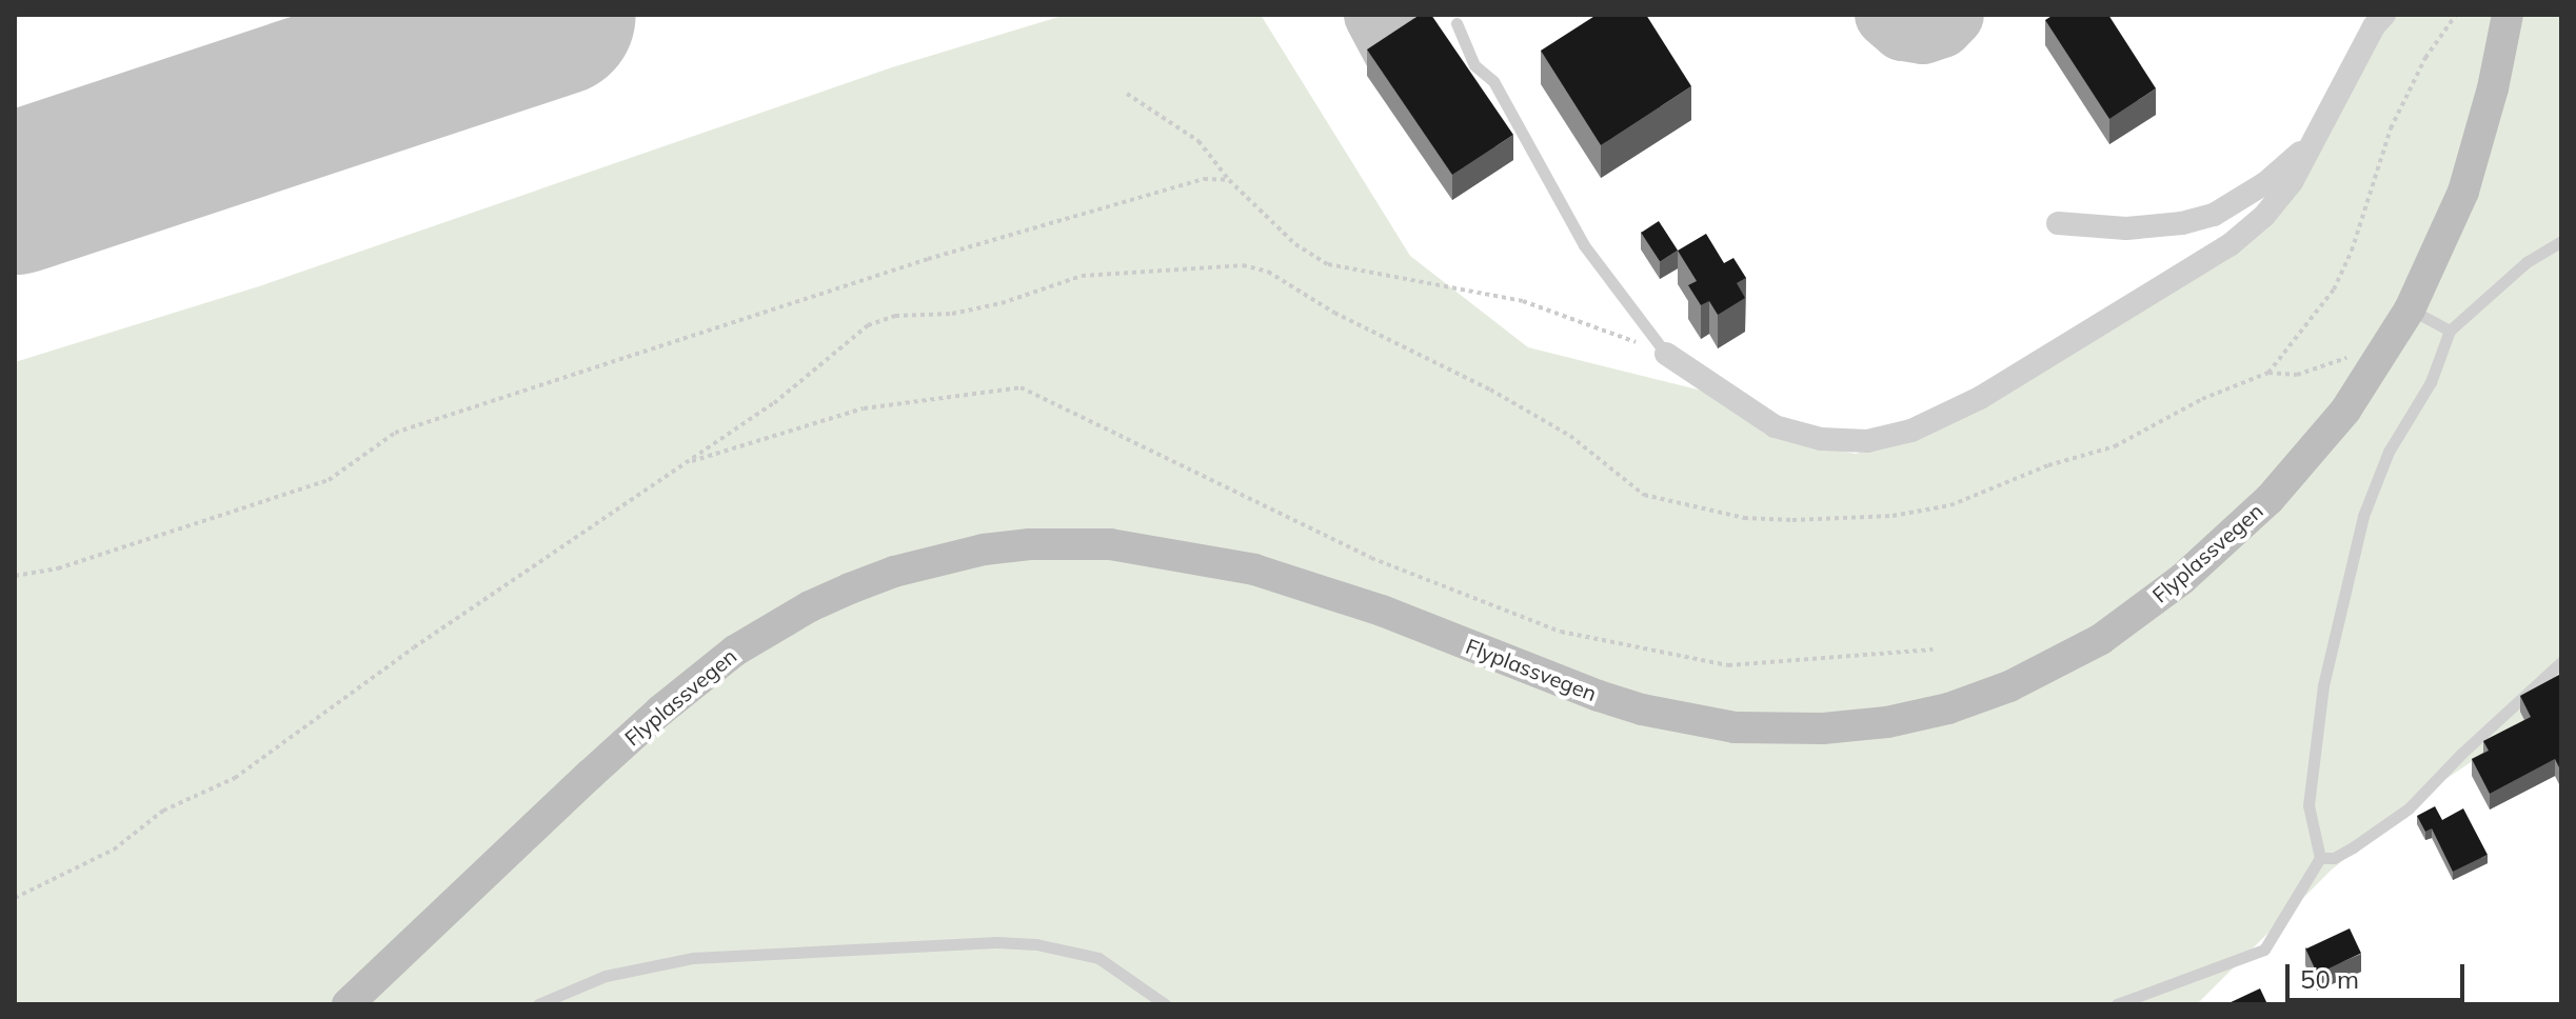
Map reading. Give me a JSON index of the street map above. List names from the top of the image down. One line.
{"streets":{"main road":["Flyplassvegen"]},"scale_bar":"50 m"}
